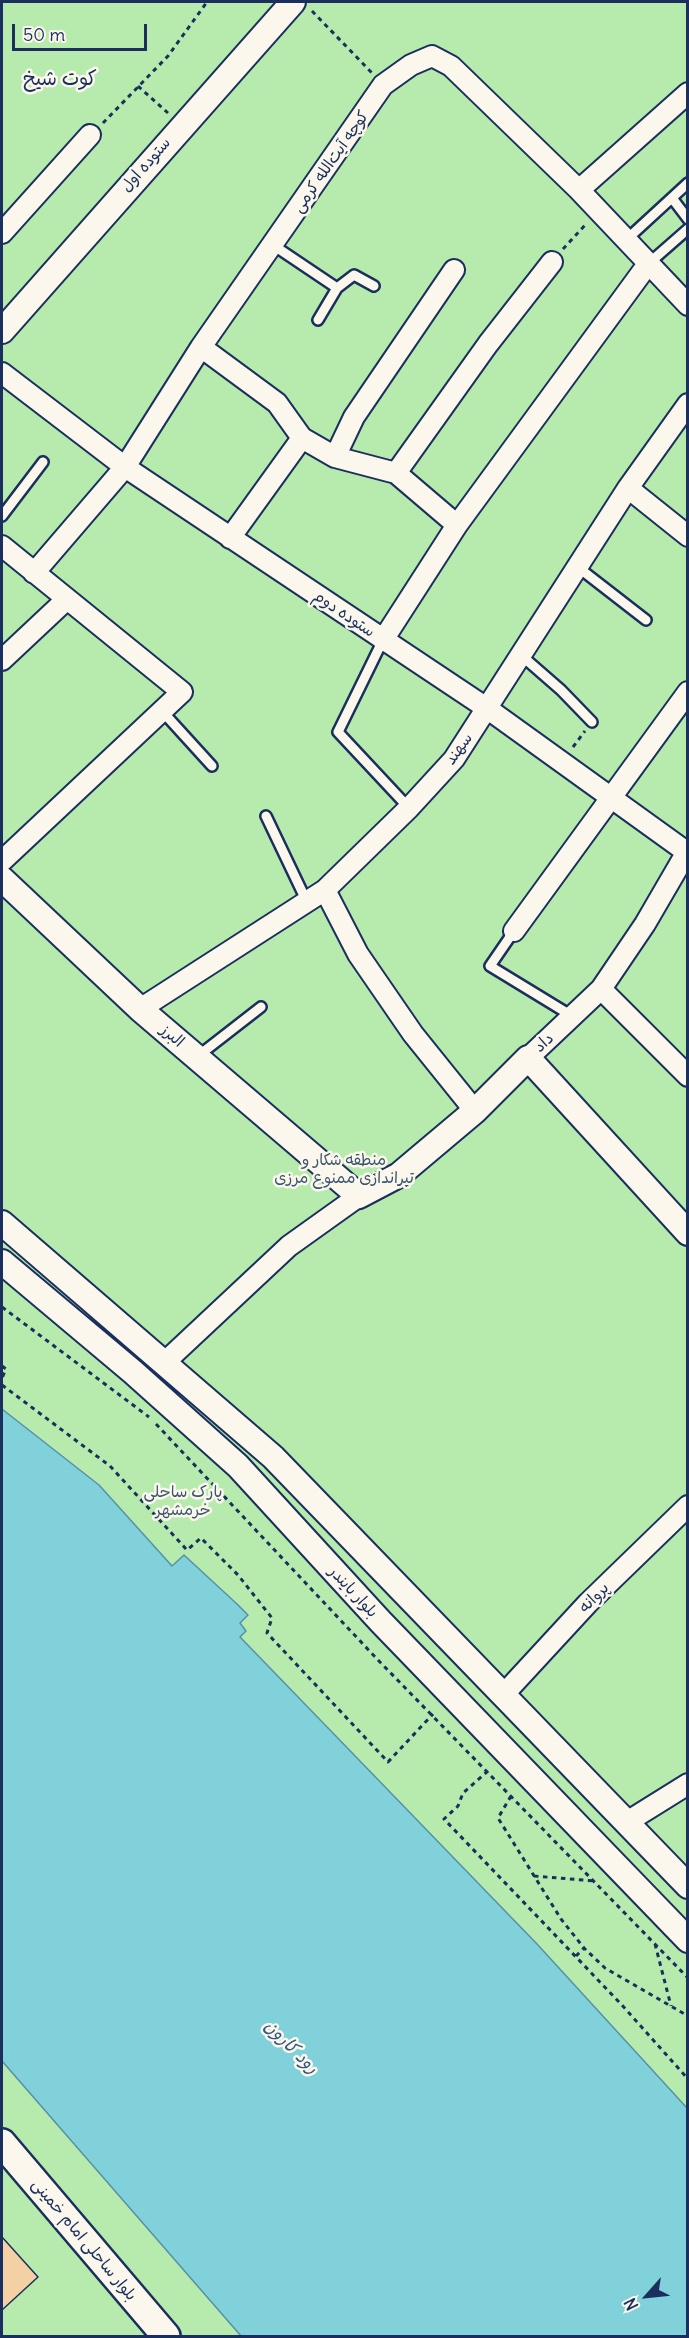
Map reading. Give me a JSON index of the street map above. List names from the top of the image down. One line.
{"streets":{"main road":["بلوار ساحلی امام خمینی"],"street":["کوچه آیت‌الله کرمی","ستوده اول","ستوده دوم","سهند","البرز","داد","بلوار بایندر","پروانه"]},"crossings":[["کوچه آیت‌الله کرمی","ستوده دوم"],["ستوده دوم","سهند"],["ستوده دوم","داد"],["سهند","البرز"],["البرز","داد"]],"districts":["کوت شیخ"],"water":["رود کارون"],"parks":["منطقه شکار و تیراندازی ممنوع مرزی","پارک ساحلی خرمشهر"],"scale_bar":"50 m","north":"bottom left"}
